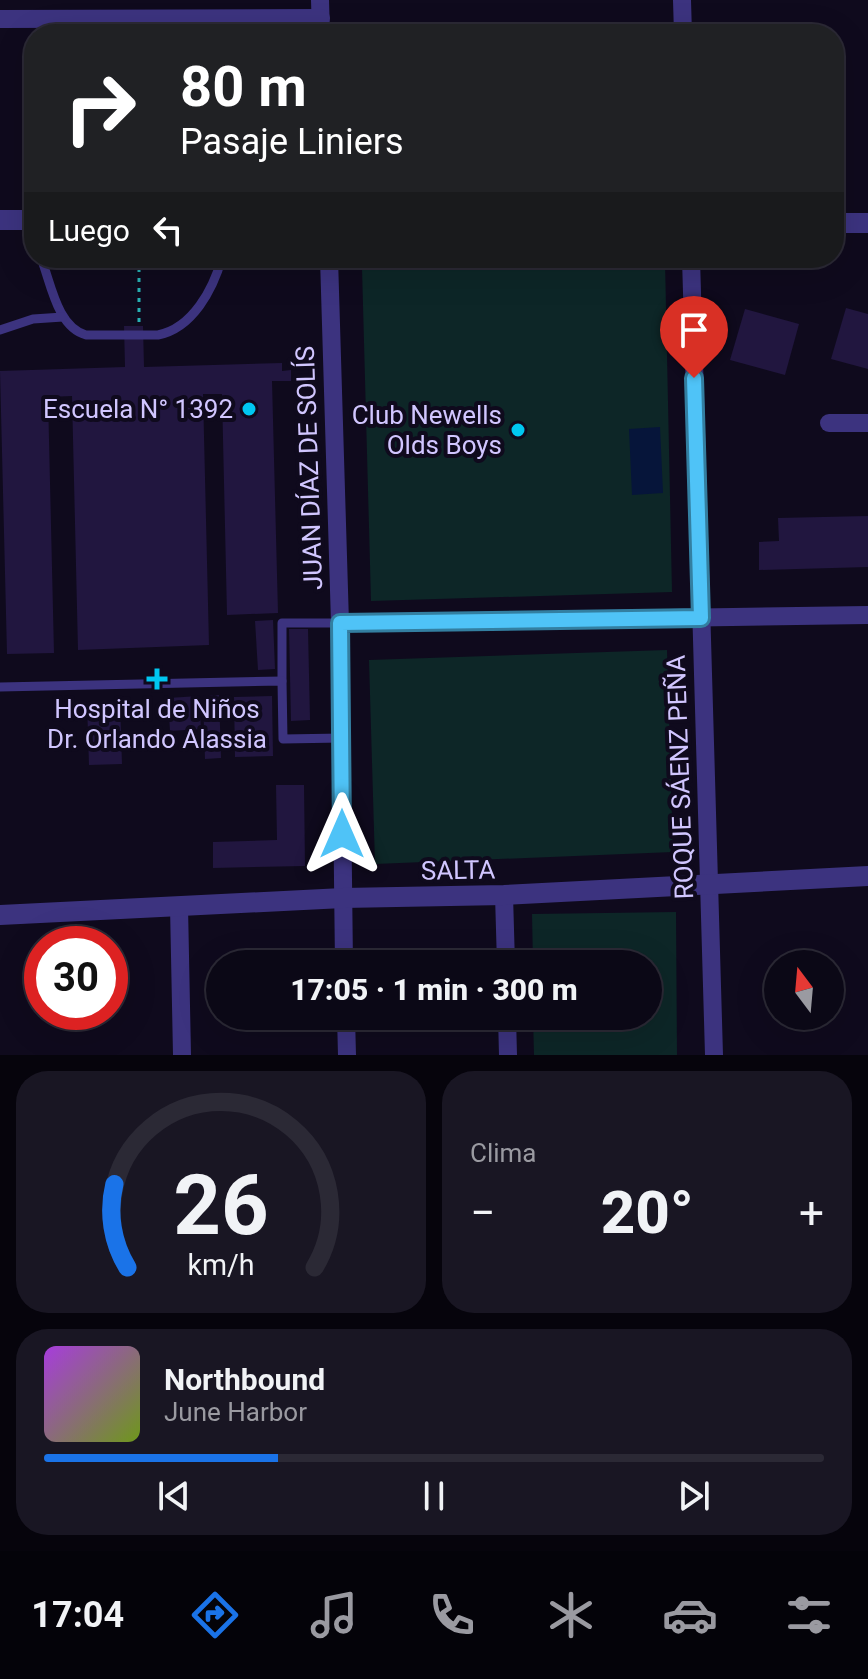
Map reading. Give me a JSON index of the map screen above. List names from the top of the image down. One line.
{"streets":{"street":["JUAN DÍAZ DE SOLÍS","ROQUE SÁENZ PEÑA","SALTA"]},"crossings":[["JUAN DÍAZ DE SOLÍS","SALTA"],["ROQUE SÁENZ PEÑA","SALTA"]],"places":{"other":["Escuela N° 1392","Club Newells Olds Boys"],"health":["Hospital de Niños Dr. Orlando Alassia"]},"north":"top","page":{"turn":["80 m","Pasaje Liniers"],"then":"Luego","limit":"30","trip":"17:05 · 1 min · 300 m","tile":"Clima","heat":["−","20°","+"],"song":["Northbound","June Harbor"],"tabs":"17:04","gauge":["26","km/h"]}}
